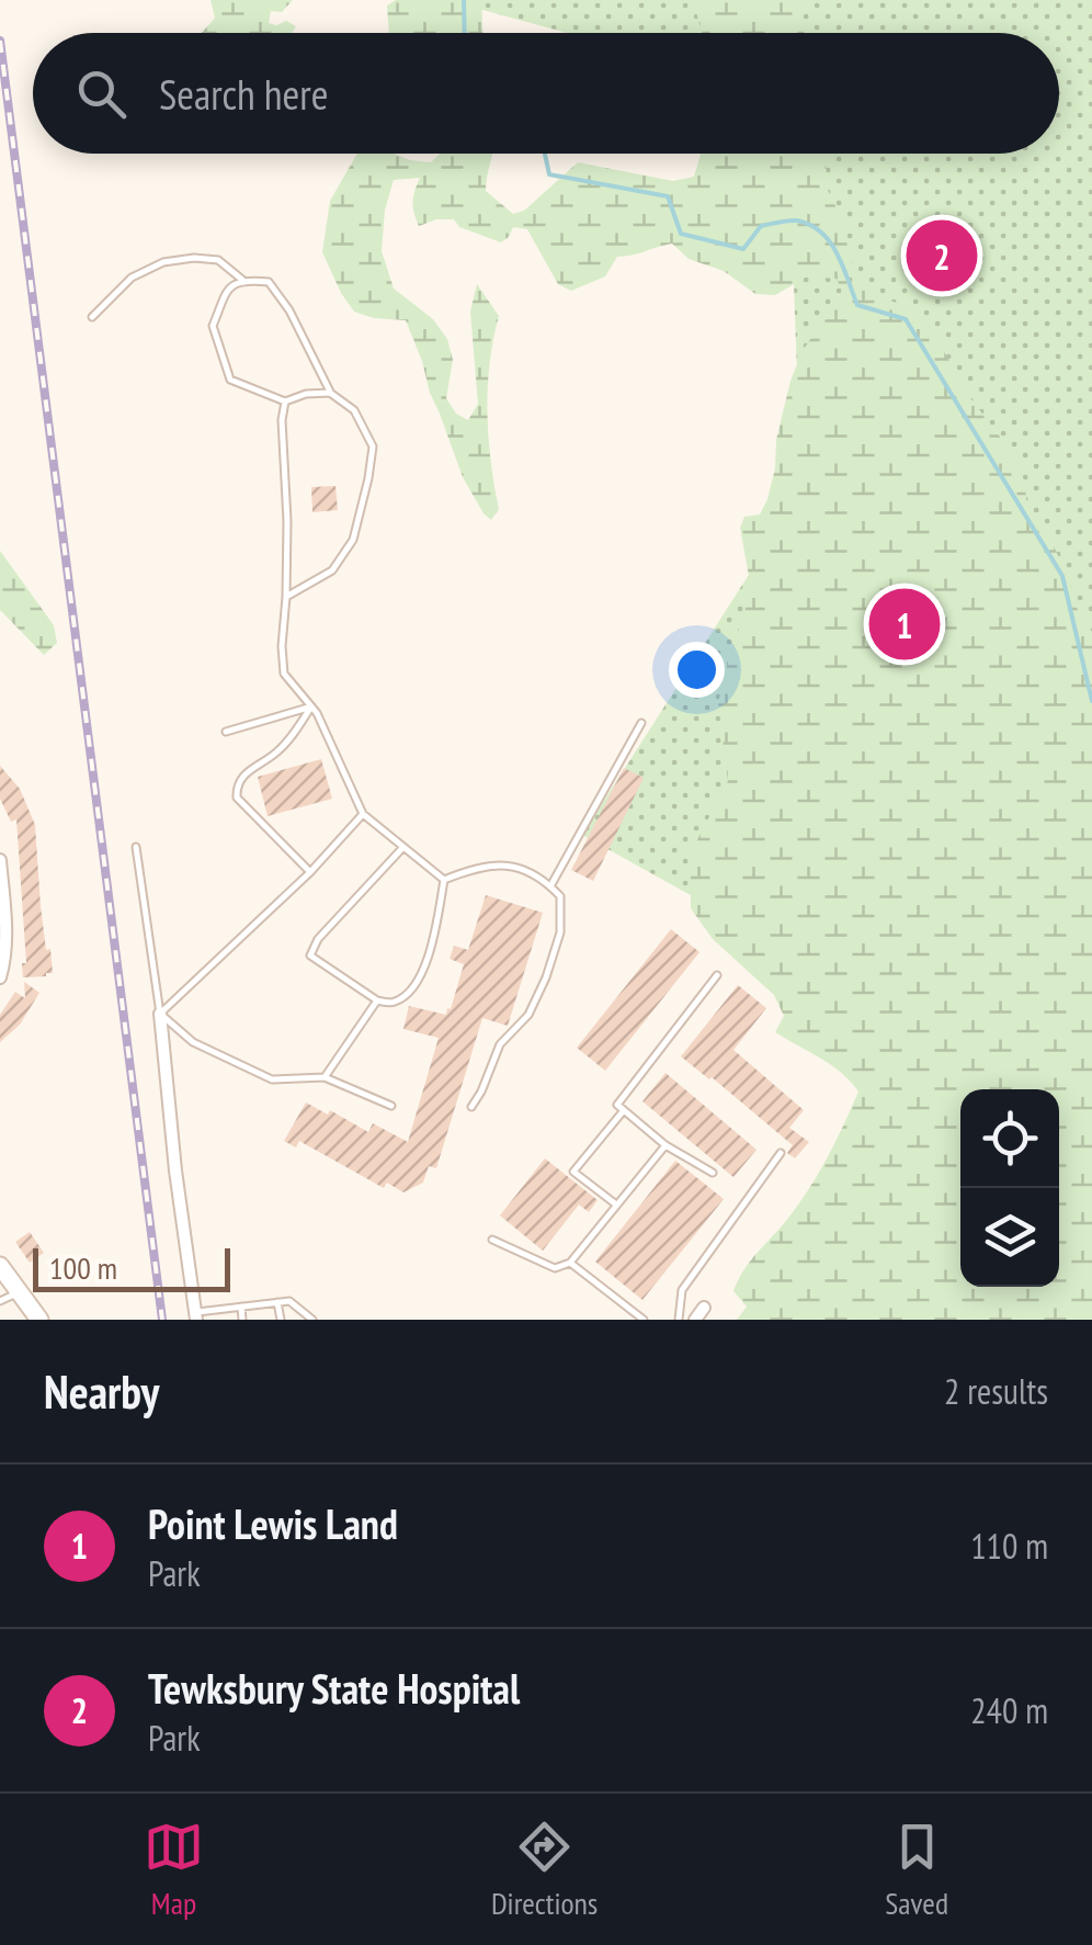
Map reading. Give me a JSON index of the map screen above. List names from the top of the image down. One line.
{"scale_bar":"100 m","page":{"search":"Search here","pins":["2","1"],"scale":"100 m","heading":["Nearby","2 results"],"list":[{"mark":"1","name":"Point Lewis Land","note":"Park","value":"110 m"},{"mark":"2","name":"Tewksbury State Hospital","note":"Park","value":"240 m"}],"nav":["Map","Directions","Saved"]}}
